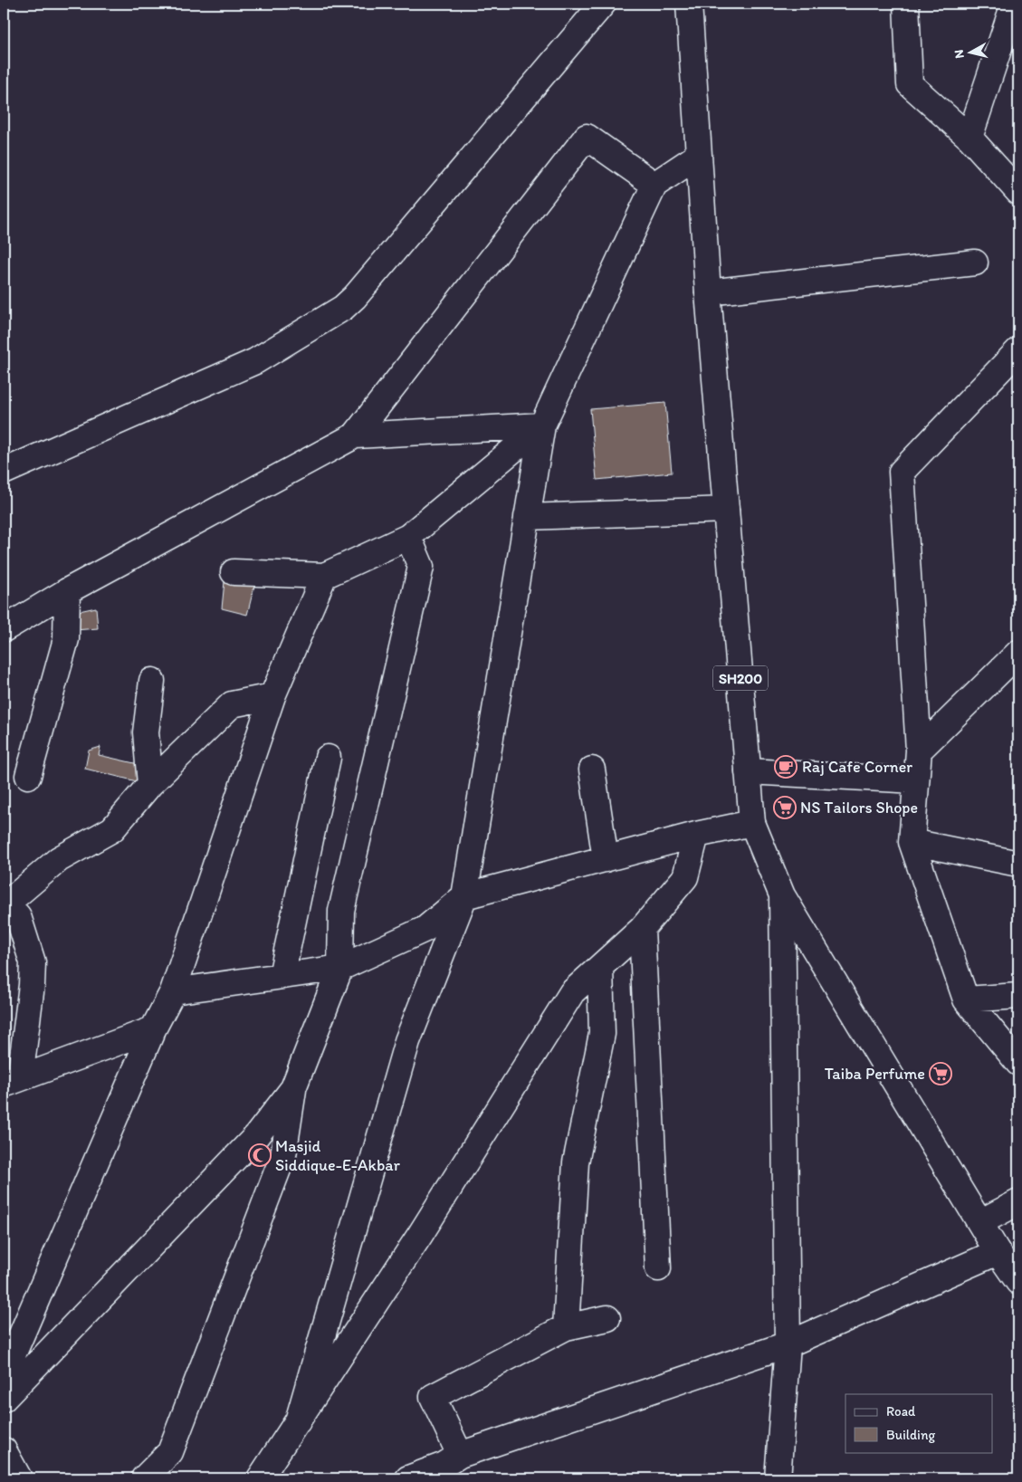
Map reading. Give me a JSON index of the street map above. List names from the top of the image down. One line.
{"streets":{"street":["SH200"]},"places":{"cafe":["Raj Cafe Corner"],"supermarket":["NS Tailors Shope","Taiba Perfume"],"mosque":["Masjid Siddique-E-Akbar"]},"legend":["Road","Building"],"north":"left"}
